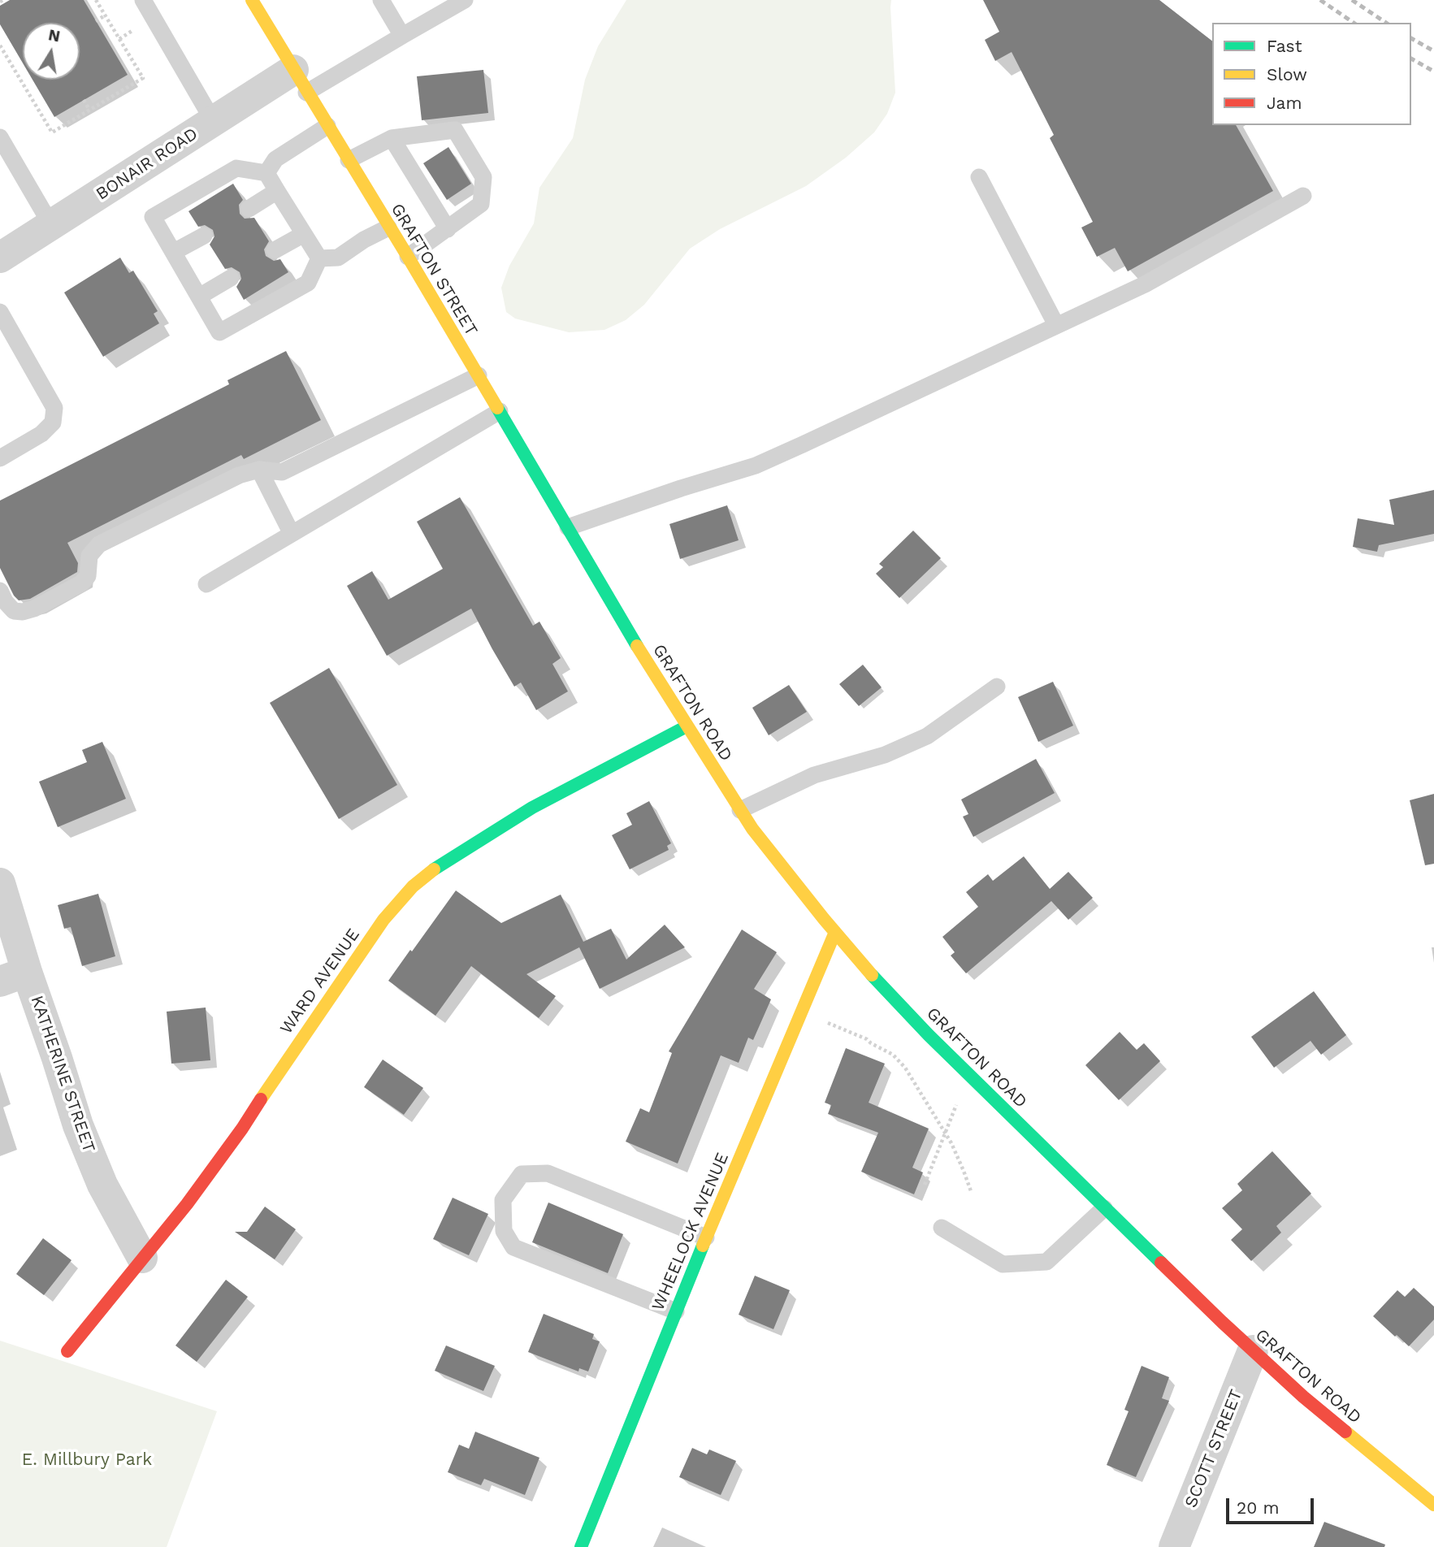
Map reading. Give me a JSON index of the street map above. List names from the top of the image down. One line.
{"streets":{"main road":["GRAFTON STREET","GRAFTON ROAD","WARD AVENUE","WHEELOCK AVENUE"],"street":["BONAIR ROAD","KATHERINE STREET","SCOTT STREET"]},"crossings":[["BONAIR ROAD","GRAFTON STREET"],["GRAFTON STREET","GRAFTON ROAD"],["GRAFTON ROAD","WARD AVENUE"],["GRAFTON ROAD","WHEELOCK AVENUE"],["GRAFTON ROAD","SCOTT STREET"],["WARD AVENUE","KATHERINE STREET"]],"parks":["E. Millbury Park"],"legend":["Fast","Slow","Jam"],"scale_bar":"20 m","north":"top"}
